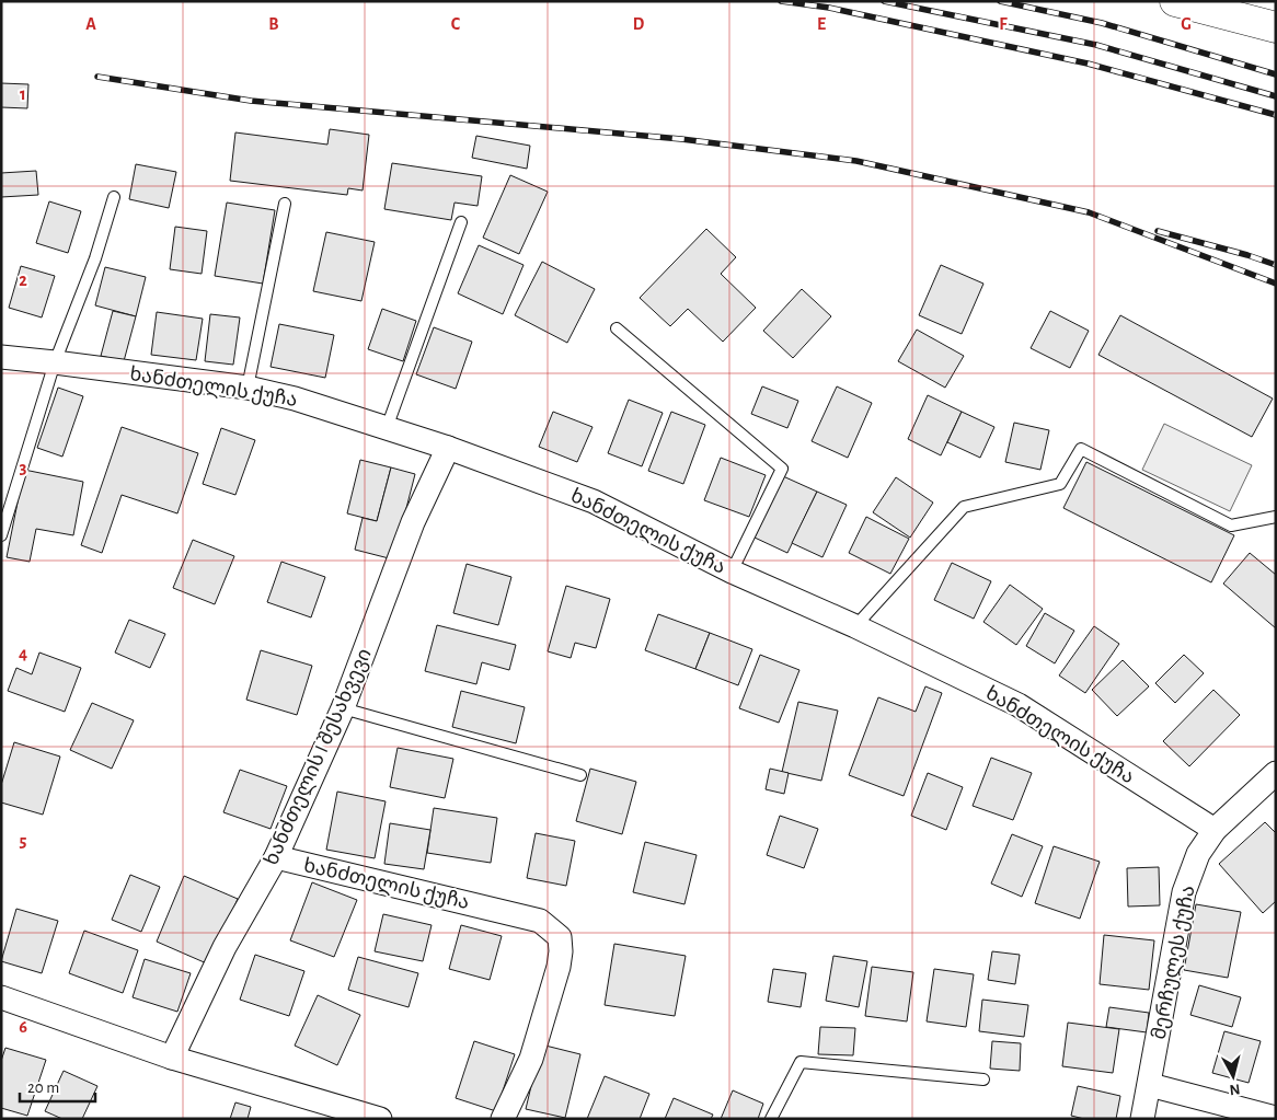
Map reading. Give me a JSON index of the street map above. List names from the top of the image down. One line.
{"streets":{"street":["ხანძთელის ქუჩა","ხანძთელის I შესახვევი","მერჩულეს ქუჩა"]},"crossings":[["ხანძთელის ქუჩა","ხანძთელის I შესახვევი"],["ხანძთელის ქუჩა","მერჩულეს ქუჩა"]],"scale_bar":"20 m","north":"bottom","grid":{"columns":["A","B","C","D","E","F","G"],"rows":["1","2","3","4","5","6"]}}
